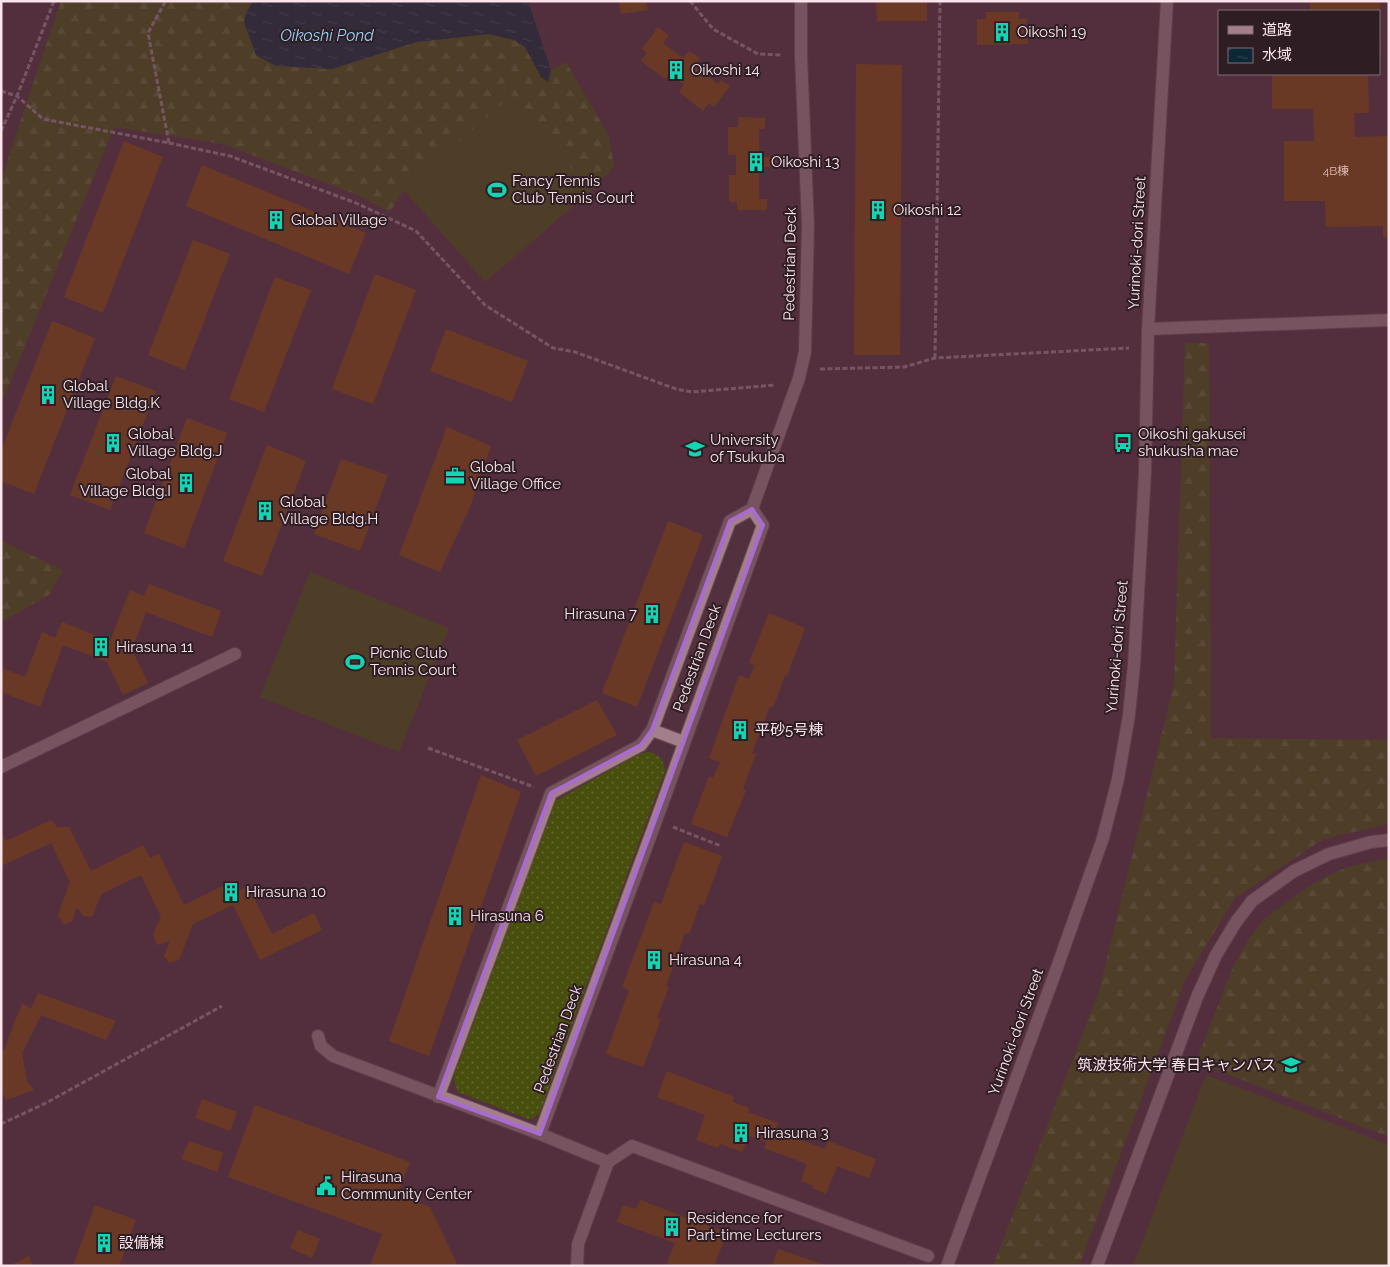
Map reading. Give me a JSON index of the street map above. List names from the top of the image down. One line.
{"streets":{"street":["Yurinoki-dori Street","Pedestrian Deck"]},"water":["Oikoshi Pond"],"places":{"building":["Oikoshi 19","Oikoshi 14","Oikoshi 13","Oikoshi 12","Global Village","Global Village Bldg.K","Global Village Bldg.J","Global Village Bldg.I","Global Village Bldg.H","Hirasuna 7","Hirasuna 11","平砂5号棟","Hirasuna 10","Hirasuna 6","Hirasuna 4","Hirasuna 3","Residence for Part-time Lecturers","設備棟"],"sports":["Fancy Tennis Club Tennis Court","Picnic Club Tennis Court"],"bus stop":["Oikoshi gakusei shukusha mae"],"school or university":["University of Tsukuba","筑波技術大学 春日キャンパス"],"office":["Global Village Office"],"public building":["Hirasuna Community Center"]},"house_numbers":["4B棟"],"legend":["道路","水域"]}
